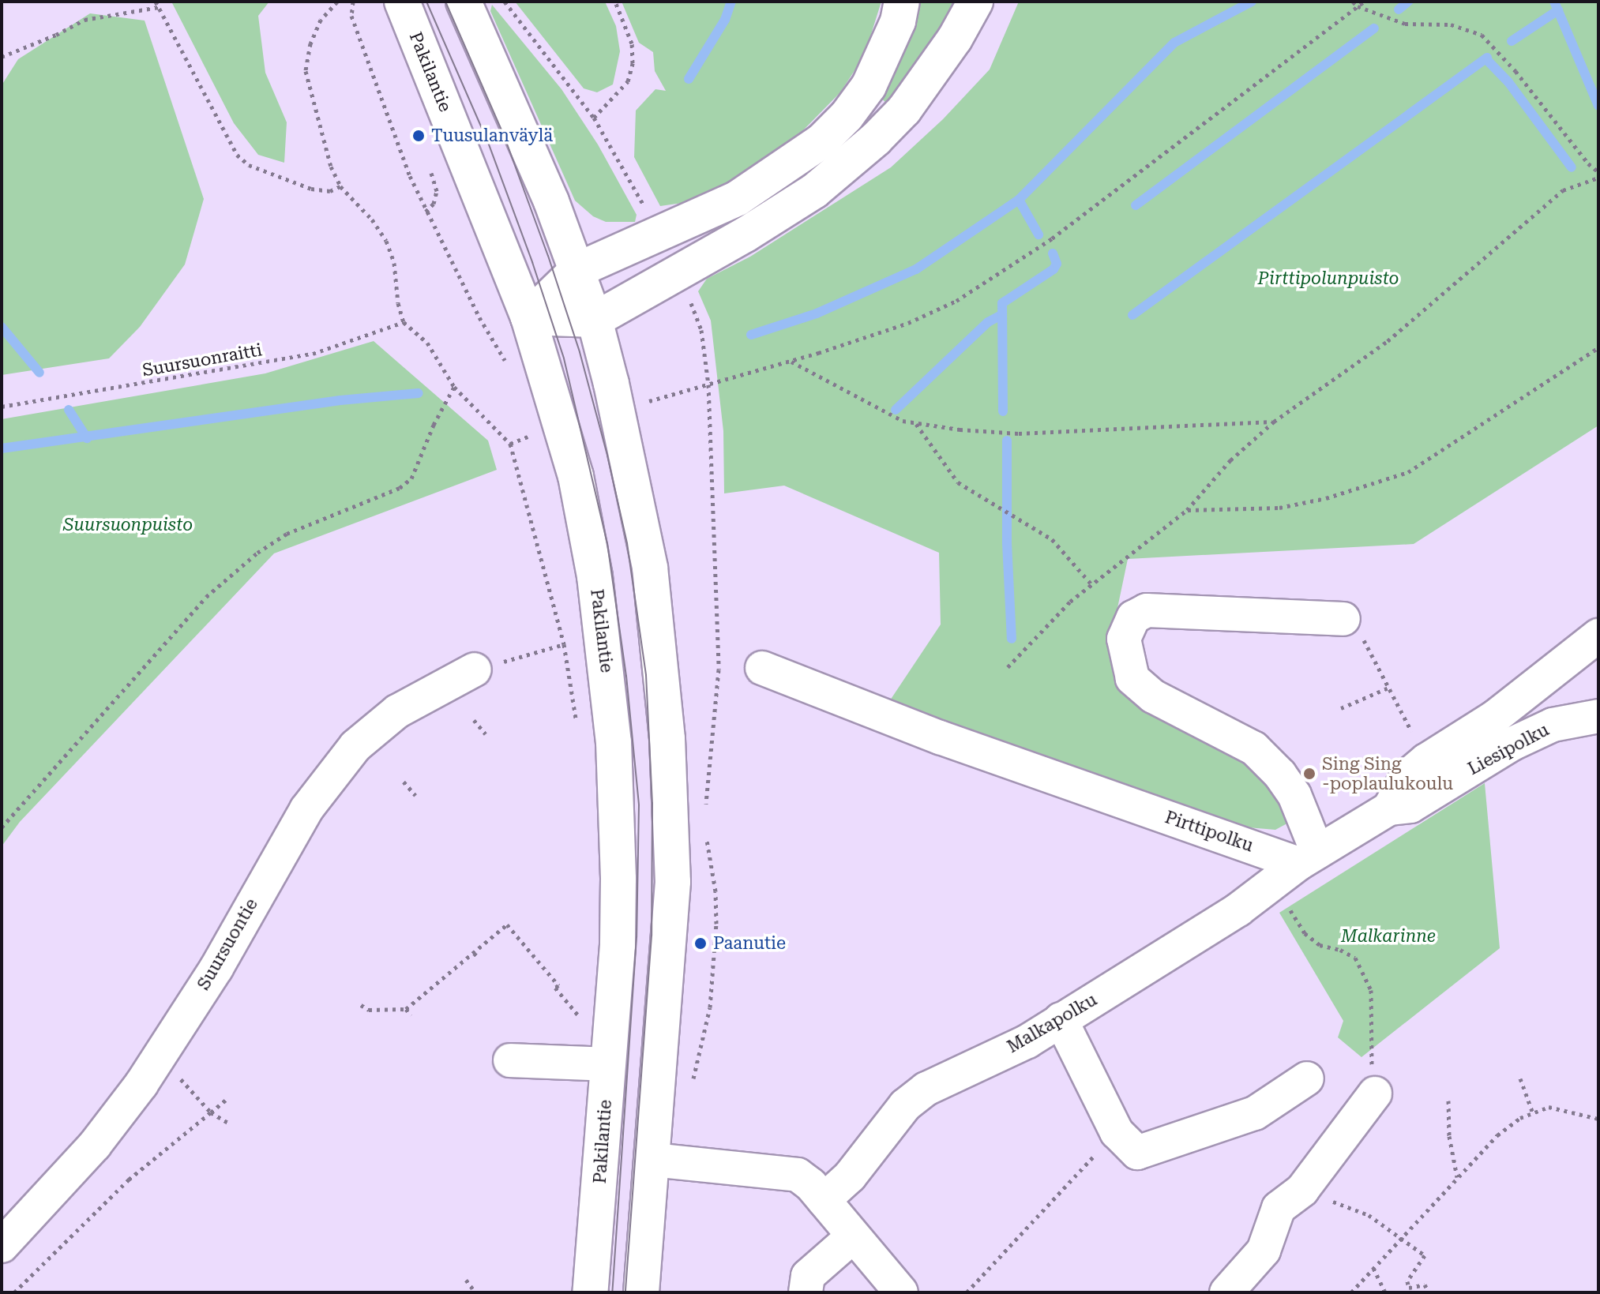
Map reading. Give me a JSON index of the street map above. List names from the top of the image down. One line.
{"streets":{"main road":["Pakilantie"],"street":["Liesipolku","Pirttipolku","Suursuontie","Malkapolku"],"path":["Suursuonraitti"]},"crossings":[["Pirttipolku","Malkapolku"]],"parks":["Pirttipolunpuisto","Suursuonpuisto","Malkarinne"],"places":["Tuusulanväylä","Sing Sing -poplaulukoulu","Paanutie"]}
